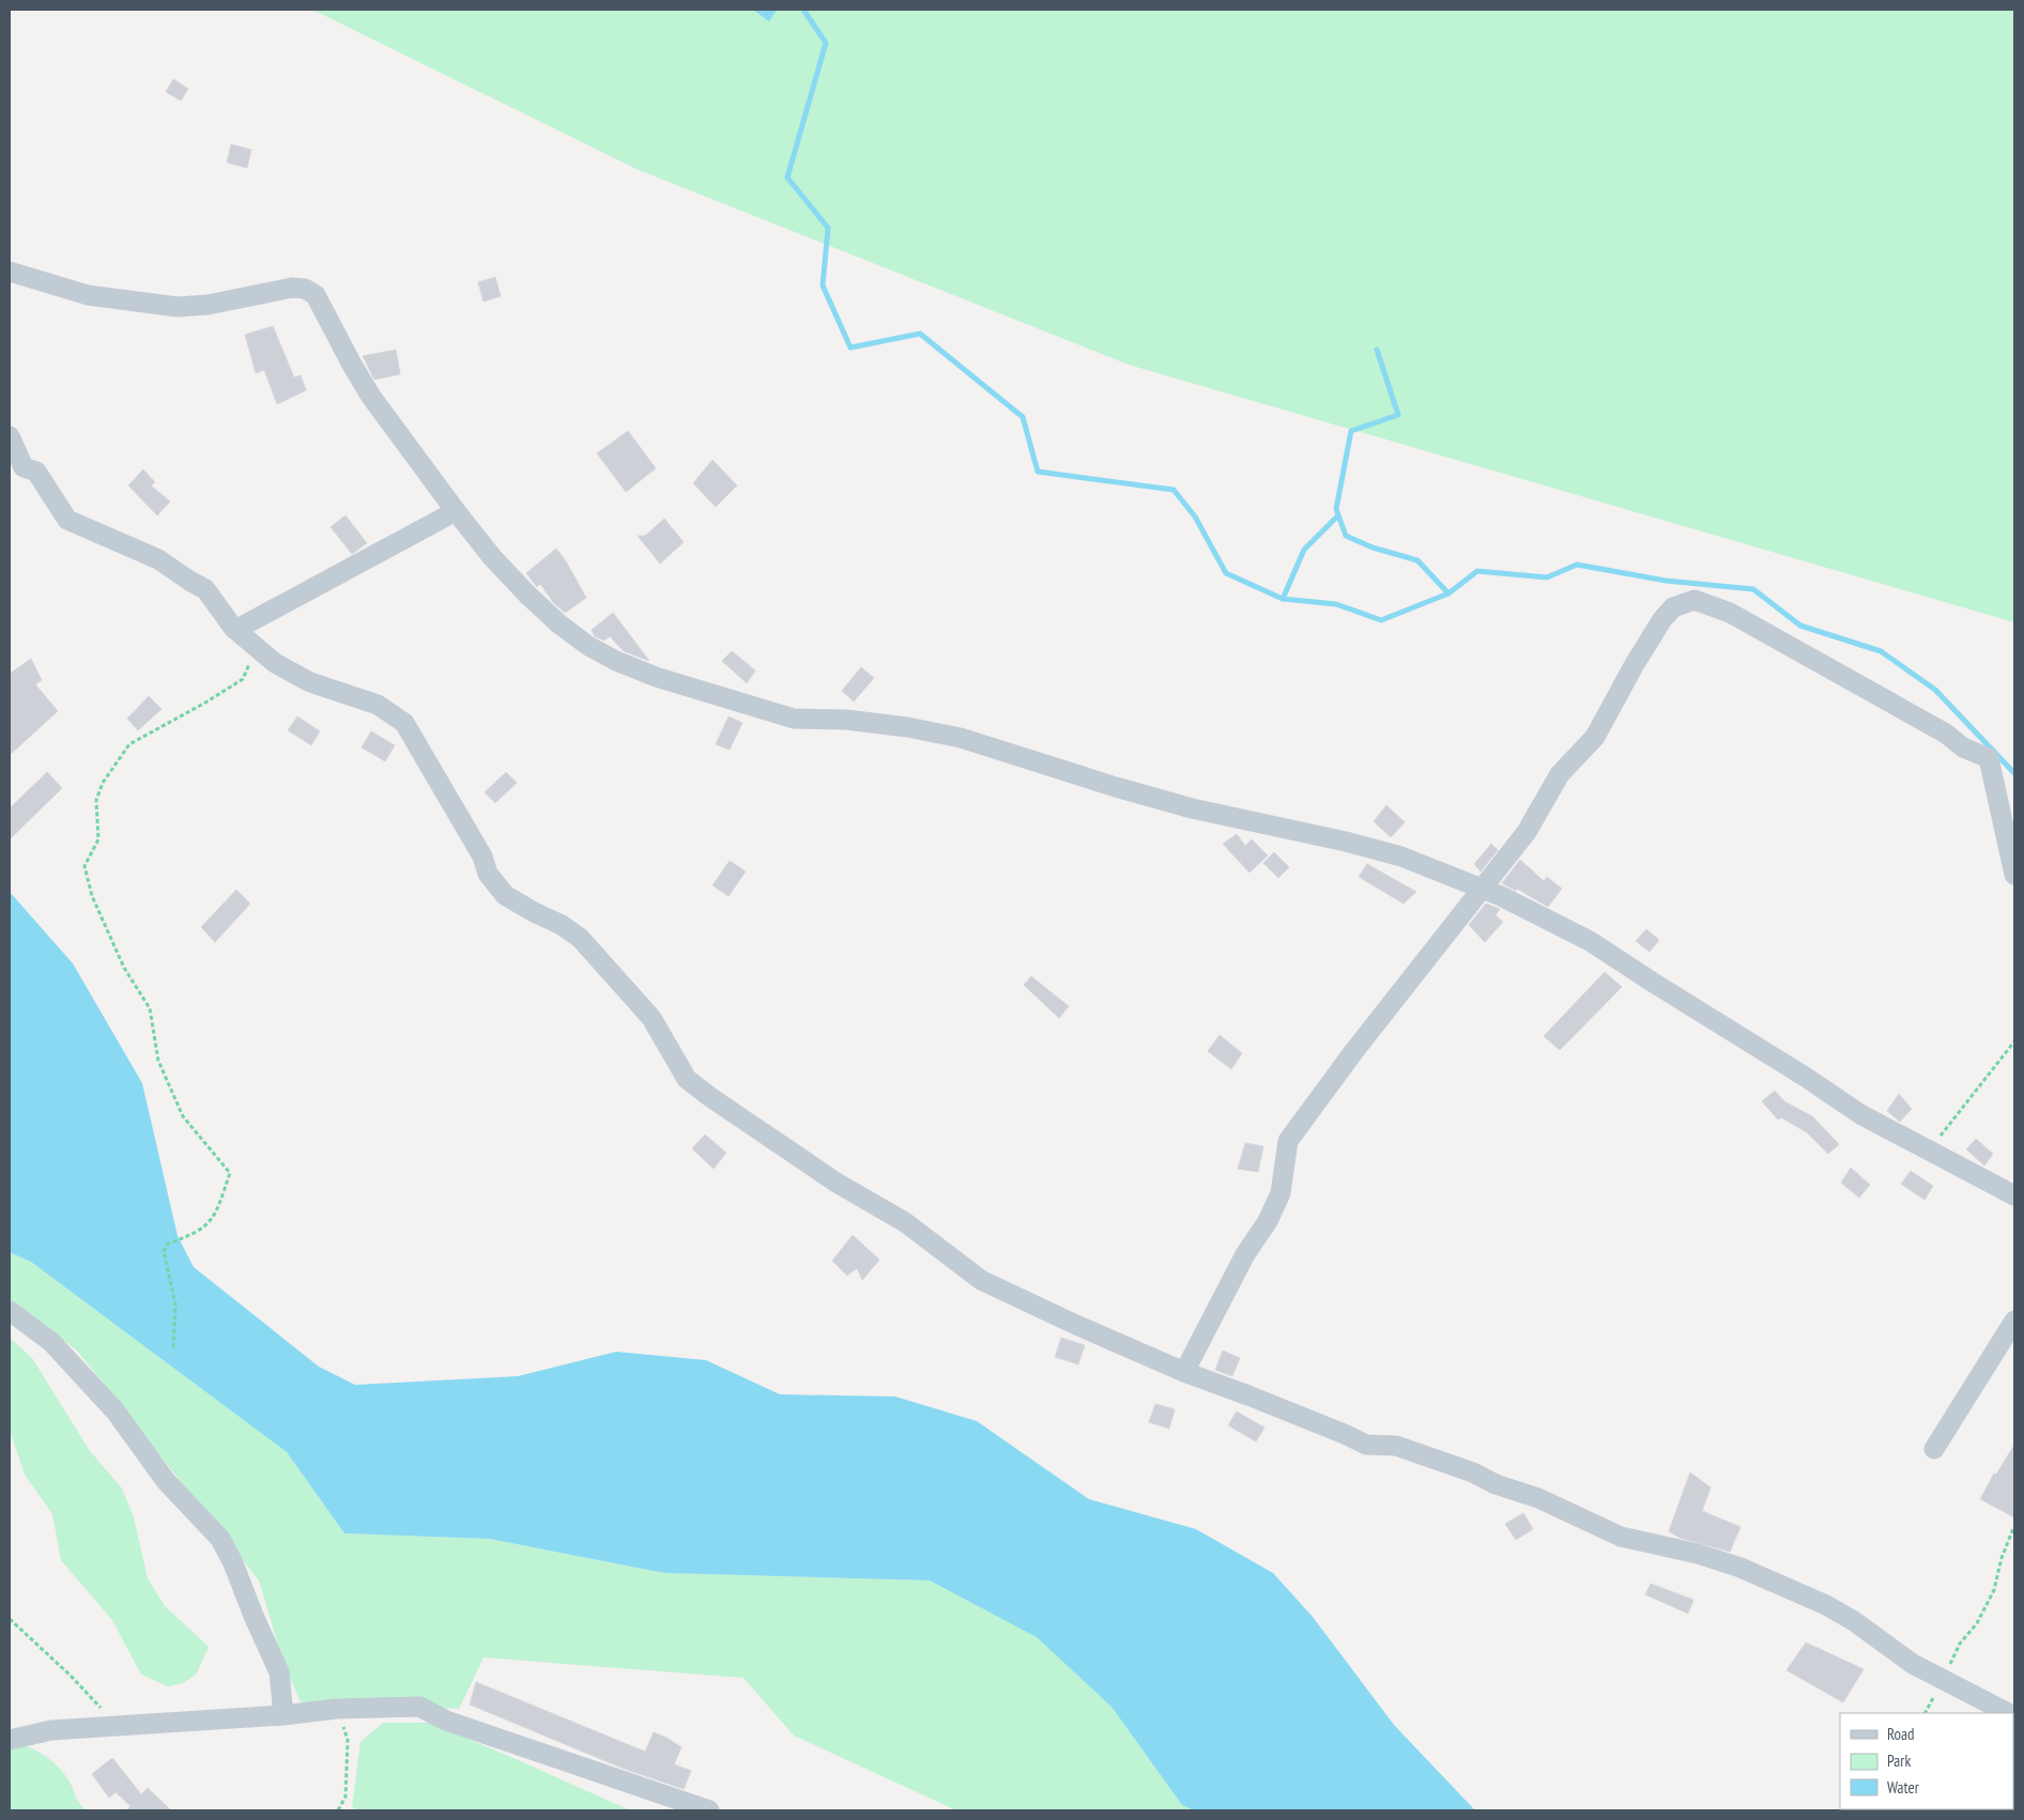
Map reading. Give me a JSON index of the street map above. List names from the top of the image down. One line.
{"legend":["Road","Park","Water"]}
